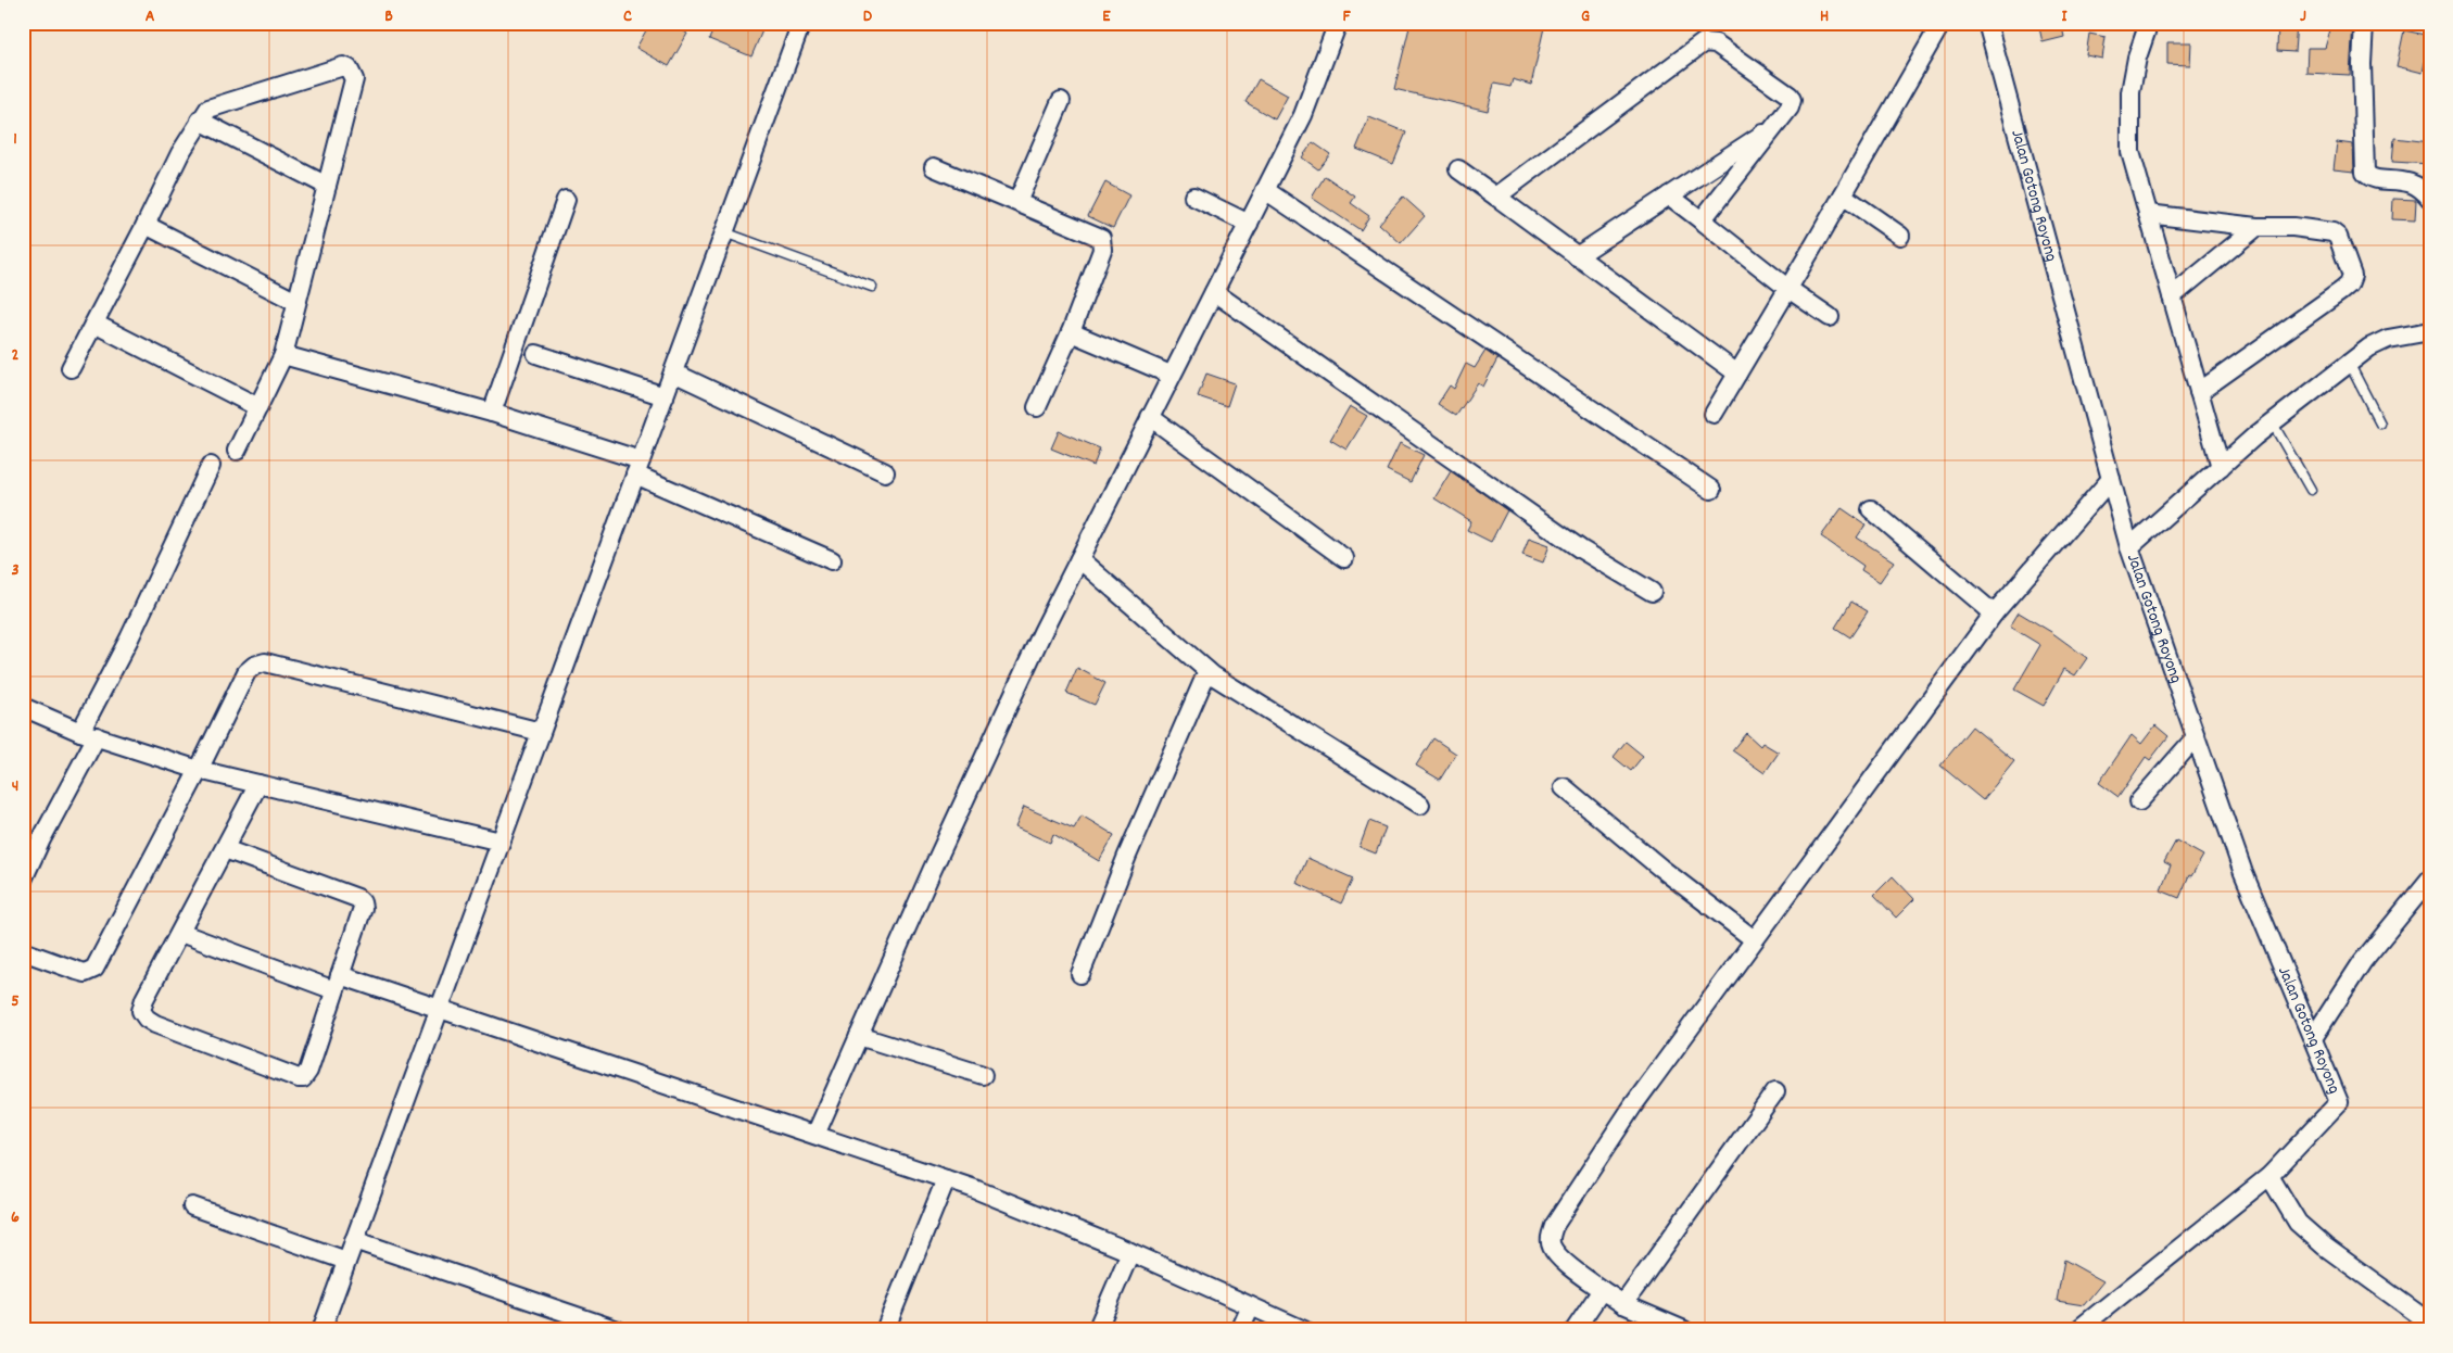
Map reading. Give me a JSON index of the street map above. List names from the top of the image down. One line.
{"streets":{"street":["Jalan Gotong Royong"]},"grid":{"columns":["A","B","C","D","E","F","G","H","I","J"],"rows":["1","2","3","4","5","6"]}}
